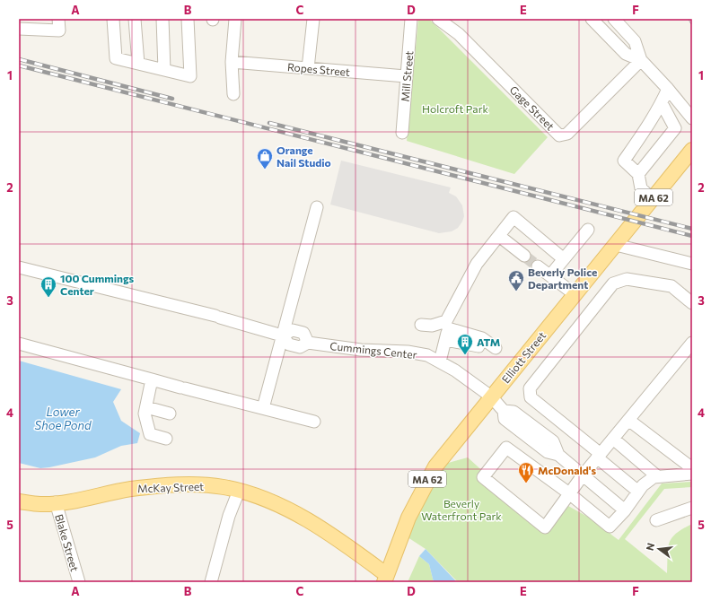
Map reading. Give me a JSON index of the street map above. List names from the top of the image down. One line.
{"streets":{"main road":["MA 62","Elliott Street","McKay Street"],"street":["Ropes Street","Mill Street","Gage Street","Cummings Center","Blake Street"]},"crossings":[["Ropes Street","Mill Street"],["Cummings Center","Elliott Street"],["Elliott Street","McKay Street"],["McKay Street","Blake Street"]],"water":["Lower Shoe Pond"],"parks":["Holcroft Park","Beverly Waterfront Park"],"places":{"shop":["Orange Nail Studio"],"public building":["Beverly Police Department"],"building":["100 Cummings Center","ATM"],"restaurant":["McDonald's"]},"north":"left","grid":{"columns":["A","B","C","D","E","F"],"rows":["1","2","3","4","5"]}}
